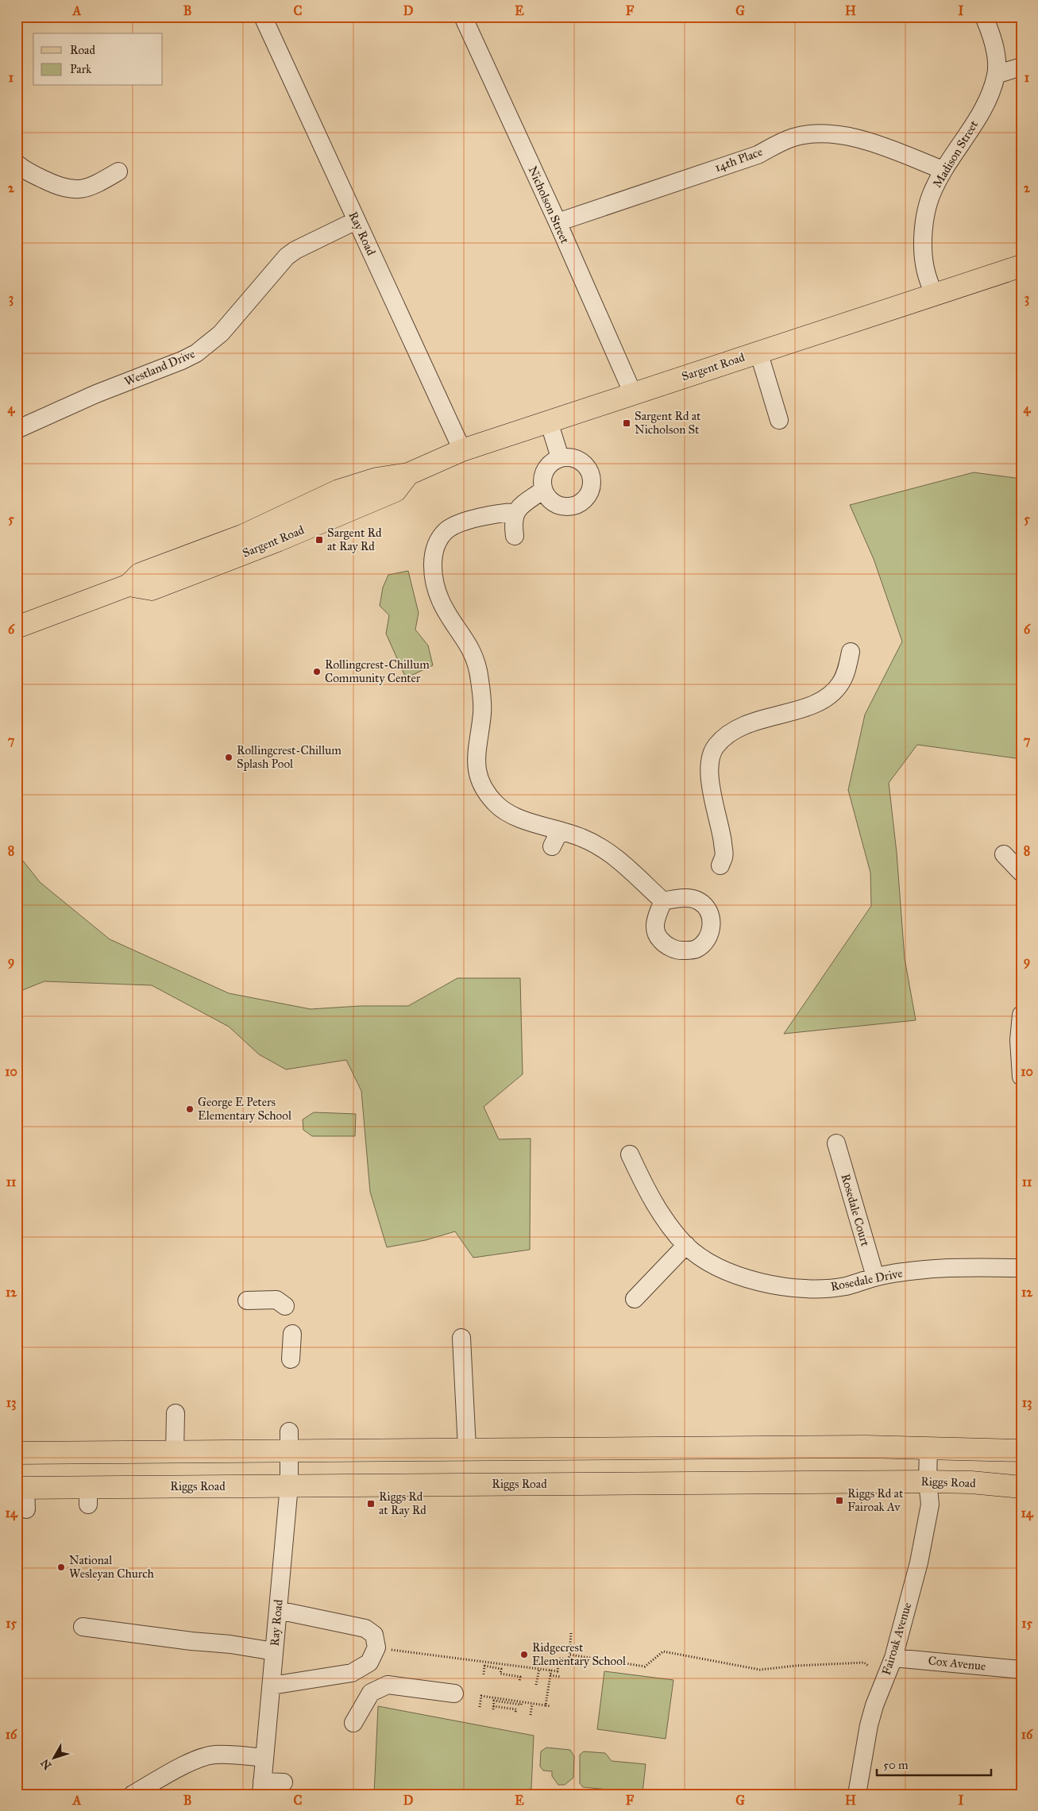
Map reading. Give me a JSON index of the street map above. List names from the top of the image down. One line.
{"streets":{"main road":["Sargent Road","Riggs Road"],"street":["Madison Street","14th Place","Nicholson Street","Ray Road","Westland Drive","Rosedale Court","Rosedale Drive","Fairoak Avenue","Cox Avenue"]},"crossings":[["Madison Street","14th Place"],["Madison Street","Sargent Road"],["14th Place","Nicholson Street"],["Nicholson Street","Sargent Road"],["Ray Road","Sargent Road"],["Ray Road","Westland Drive"],["Ray Road","Riggs Road"],["Rosedale Court","Rosedale Drive"],["Riggs Road","Fairoak Avenue"],["Fairoak Avenue","Cox Avenue"]],"places":{"transit":["Sargent Rd at Nicholson St","Sargent Rd at Ray Rd","Riggs Rd at Fairoak Av","Riggs Rd at Ray Rd"],"other":["Rollingcrest-Chillum Community Center","Rollingcrest-Chillum Splash Pool","George E Peters Elementary School","National Wesleyan Church","Ridgecrest Elementary School"]},"legend":["Road","Park"],"scale_bar":"50 m","north":"bottom left","grid":{"columns":["A","B","C","D","E","F","G","H","I"],"rows":["1","2","3","4","5","6","7","8","9","10","11","12","13","14","15","16"]}}
